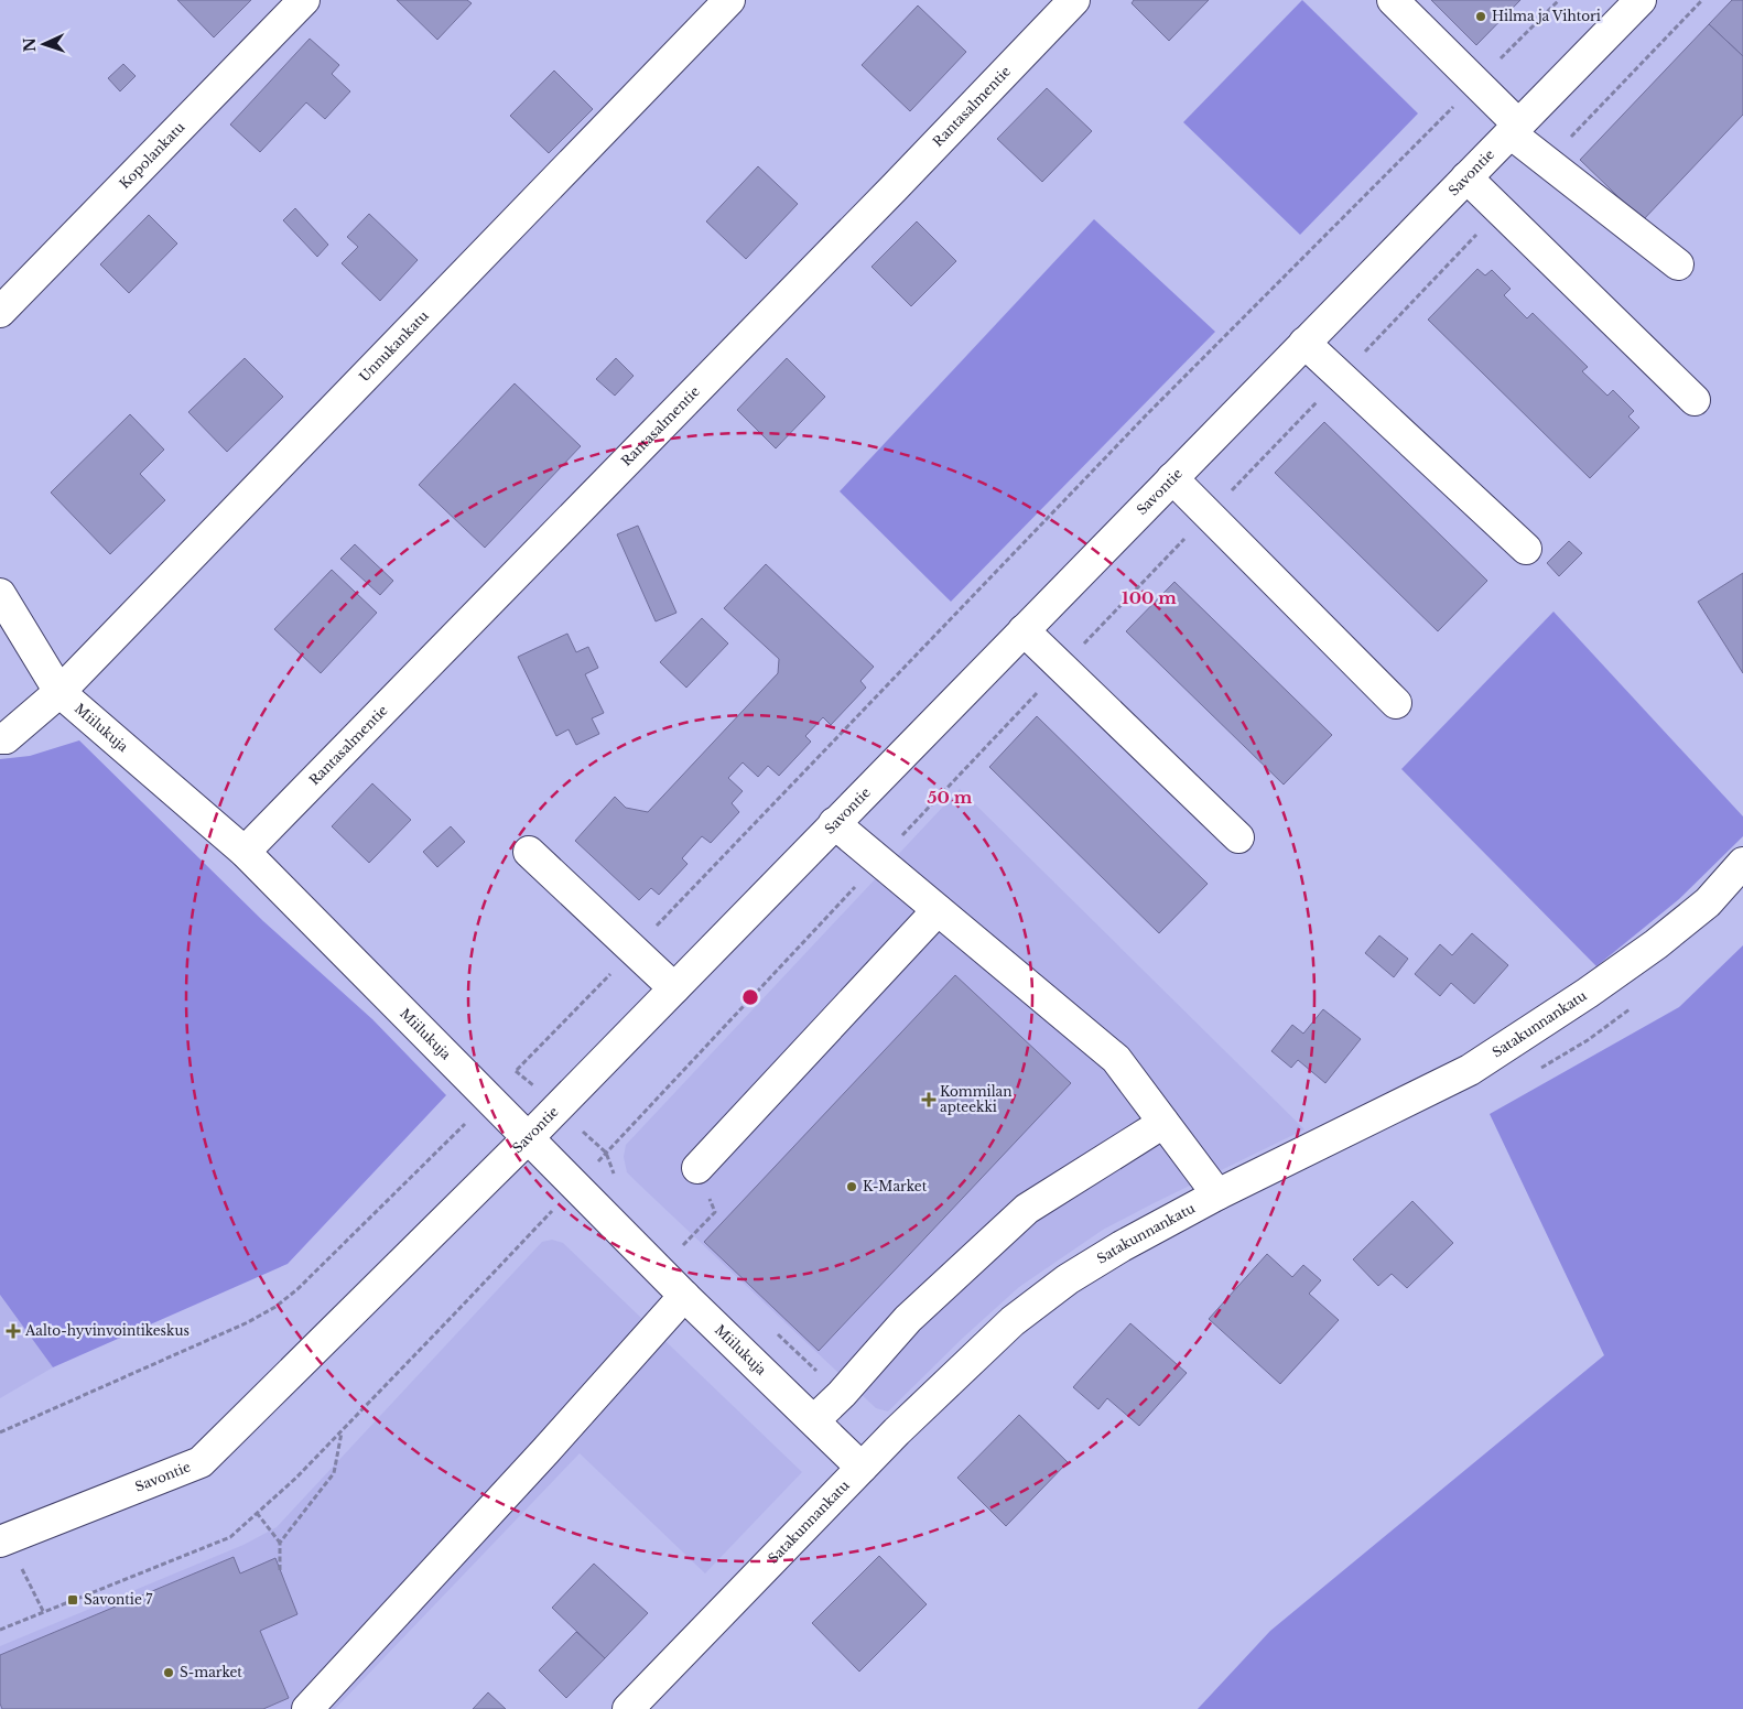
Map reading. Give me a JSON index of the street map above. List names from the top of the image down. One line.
{"streets":{"street":["Rantasalmentie","Kopolankatu","Savontie","Unnukankatu","Miilukuja","Satakunnankatu"]},"crossings":[["Rantasalmentie","Miilukuja"],["Savontie","Miilukuja"],["Unnukankatu","Miilukuja"],["Miilukuja","Satakunnankatu"]],"places":{"other":["Hilma ja Vihtori","K-Market","S-market"],"health":["Kommilan apteekki","Aalto-hyvinvointikeskus"],"transit":["Savontie 7"]},"north":"left","rings":["100 m","50 m"]}
